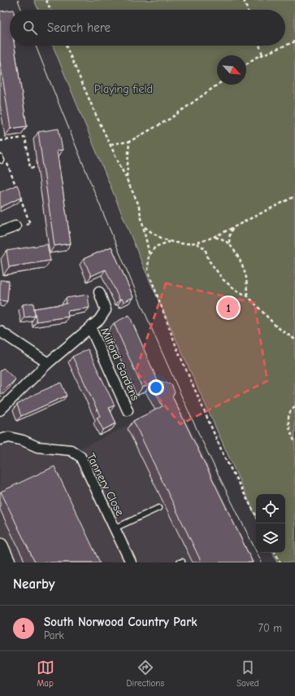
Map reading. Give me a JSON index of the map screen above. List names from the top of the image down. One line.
{"streets":{"street":["Milford Gardens","Tannery Close"]},"parks":["Playing field"],"north":"bottom right","page":{"search":"Search here","pins":"1","heading":"Nearby","list":[{"mark":"1","name":"South Norwood Country Park","note":"Park","value":"70 m"}],"nav":["Map","Directions","Saved"]}}
